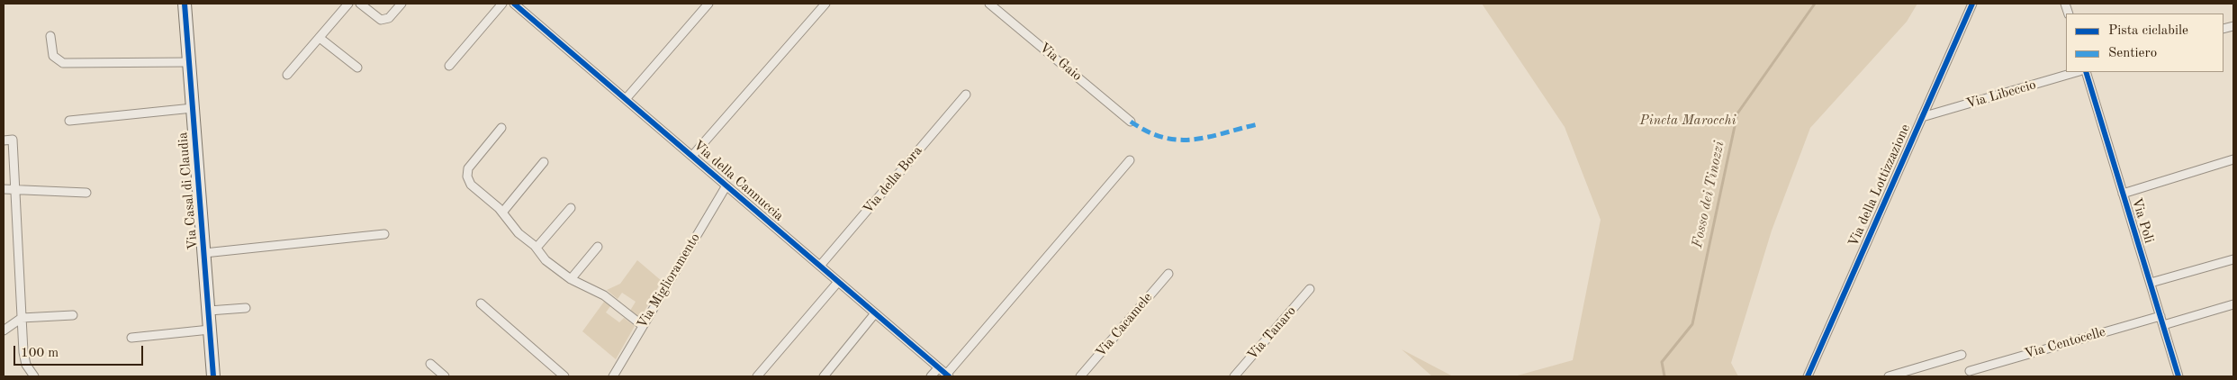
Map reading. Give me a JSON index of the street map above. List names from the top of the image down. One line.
{"streets":{"street":["Via Gaio","Via Libeccio","Via della Bora","Via della Cannuccia","Via della Lottizzazione","Via Casal di Claudia","Via Poli","Via Miglioramento","Via Cacamele","Via Tanaro","Via Centocelle"]},"crossings":[["Via Libeccio","Via della Lottizzazione"],["Via della Bora","Via della Cannuccia"],["Via della Cannuccia","Via Miglioramento"],["Via Poli","Via Centocelle"]],"water":["Fosso dei Tinozzi"],"parks":["Pineta Marocchi"],"legend":["Pista ciclabile","Sentiero"],"scale_bar":"100 m"}
